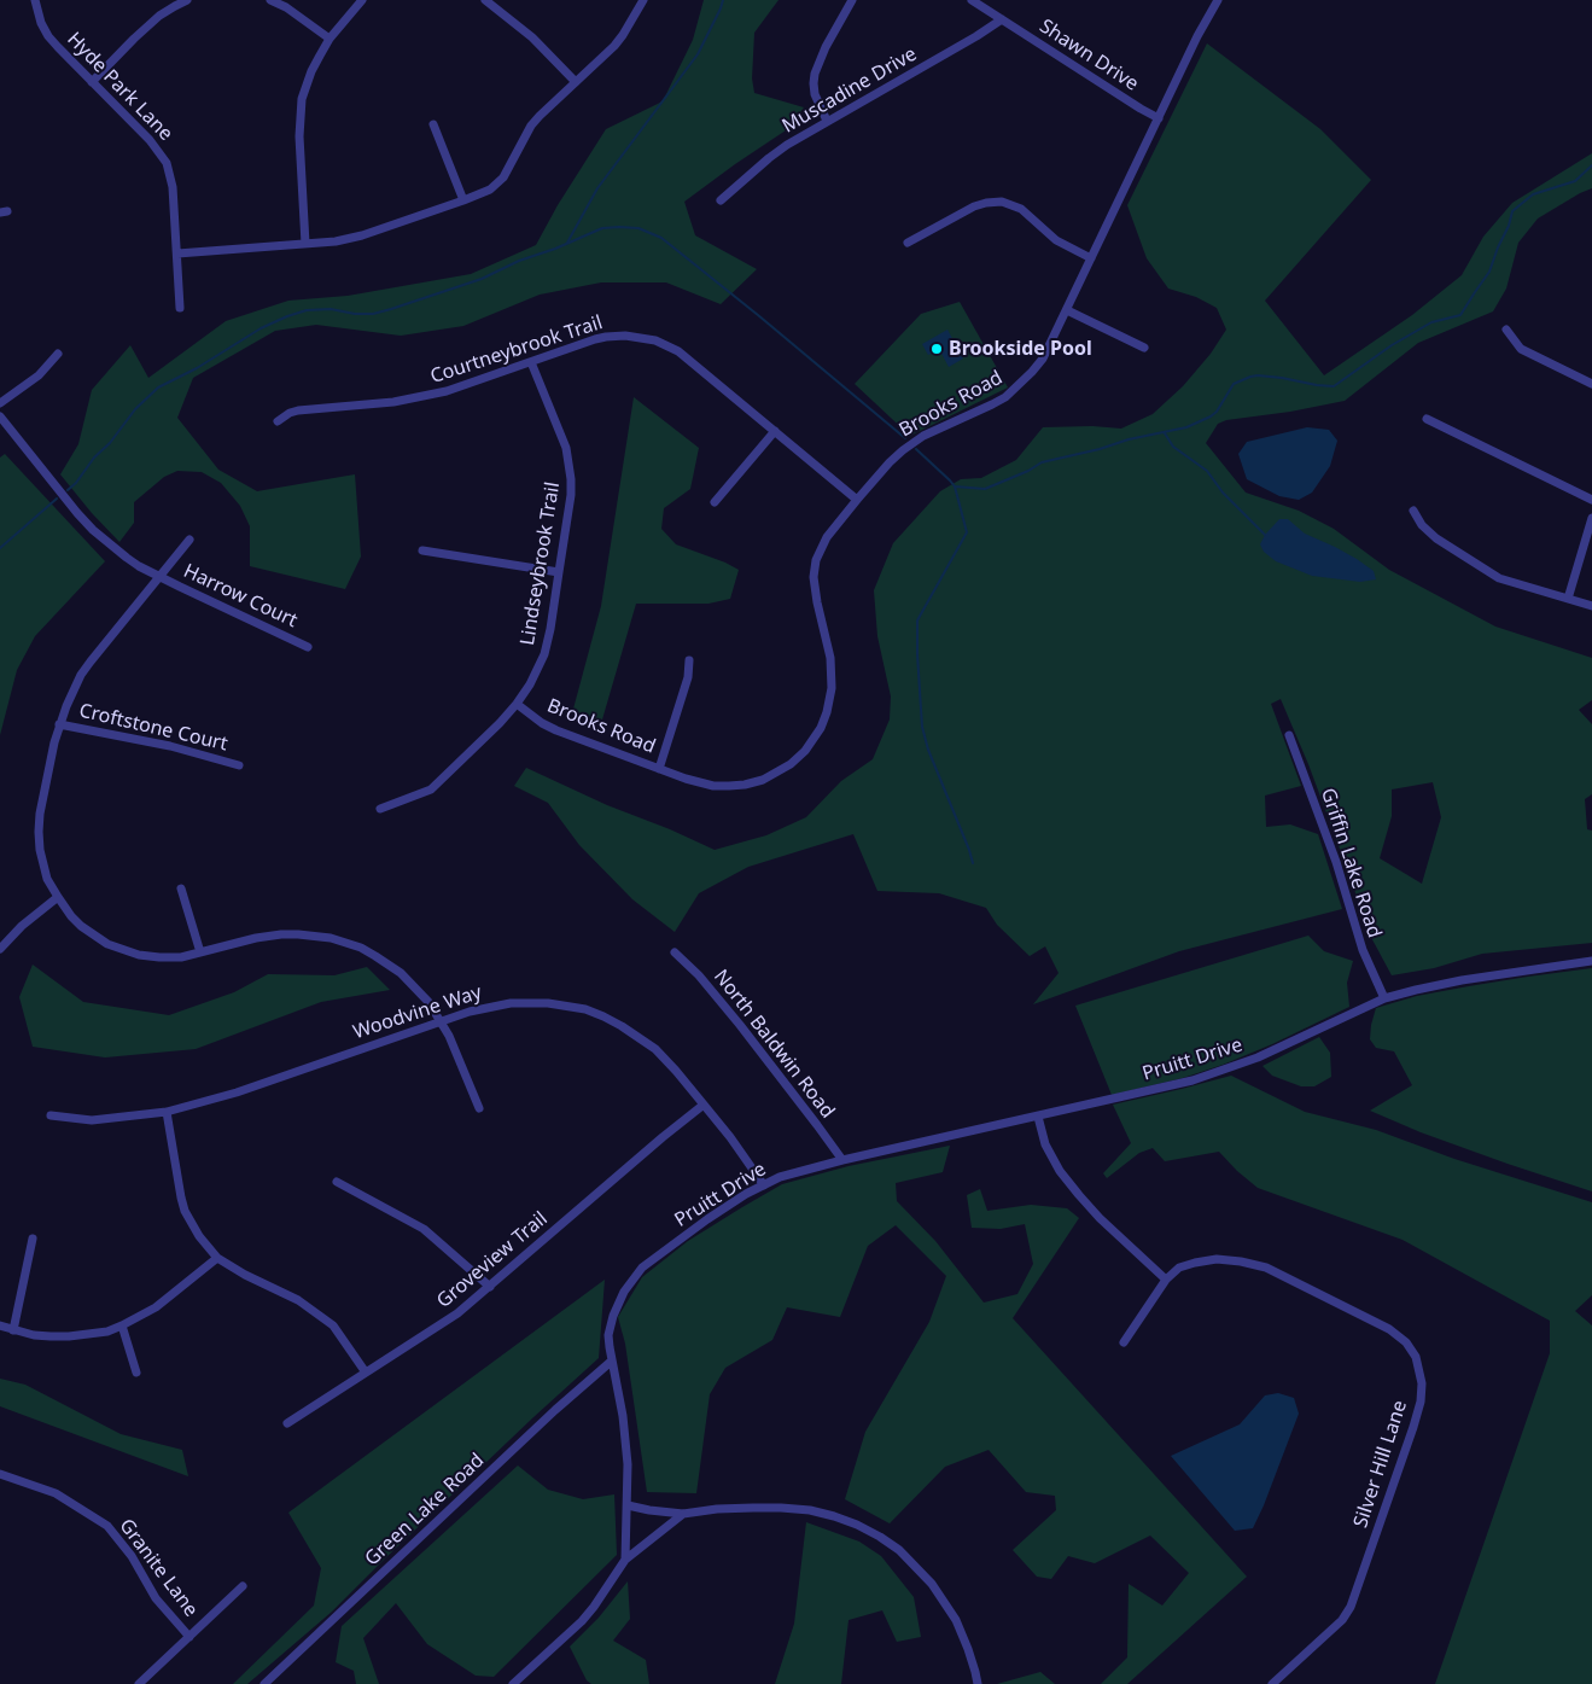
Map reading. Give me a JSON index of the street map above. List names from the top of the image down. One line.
{"streets":{"street":["Shawn Drive","Hyde Park Lane","Muscadine Drive","Courtneybrook Trail","Brooks Road","Lindseybrook Trail","Harrow Court","Croftstone Court","Griffin Lake Road","Woodvine Way","North Baldwin Road","Pruitt Drive","Groveview Trail","Silver Hill Lane","Green Lake Road","Granite Lane"]},"crossings":[["Shawn Drive","Muscadine Drive"],["Shawn Drive","Brooks Road"],["Courtneybrook Trail","Brooks Road"],["Courtneybrook Trail","Lindseybrook Trail"],["Brooks Road","Lindseybrook Trail"],["Griffin Lake Road","Pruitt Drive"],["Woodvine Way","Pruitt Drive"],["Woodvine Way","Groveview Trail"],["North Baldwin Road","Pruitt Drive"],["Pruitt Drive","Green Lake Road"]],"places":["Brookside Pool"]}
